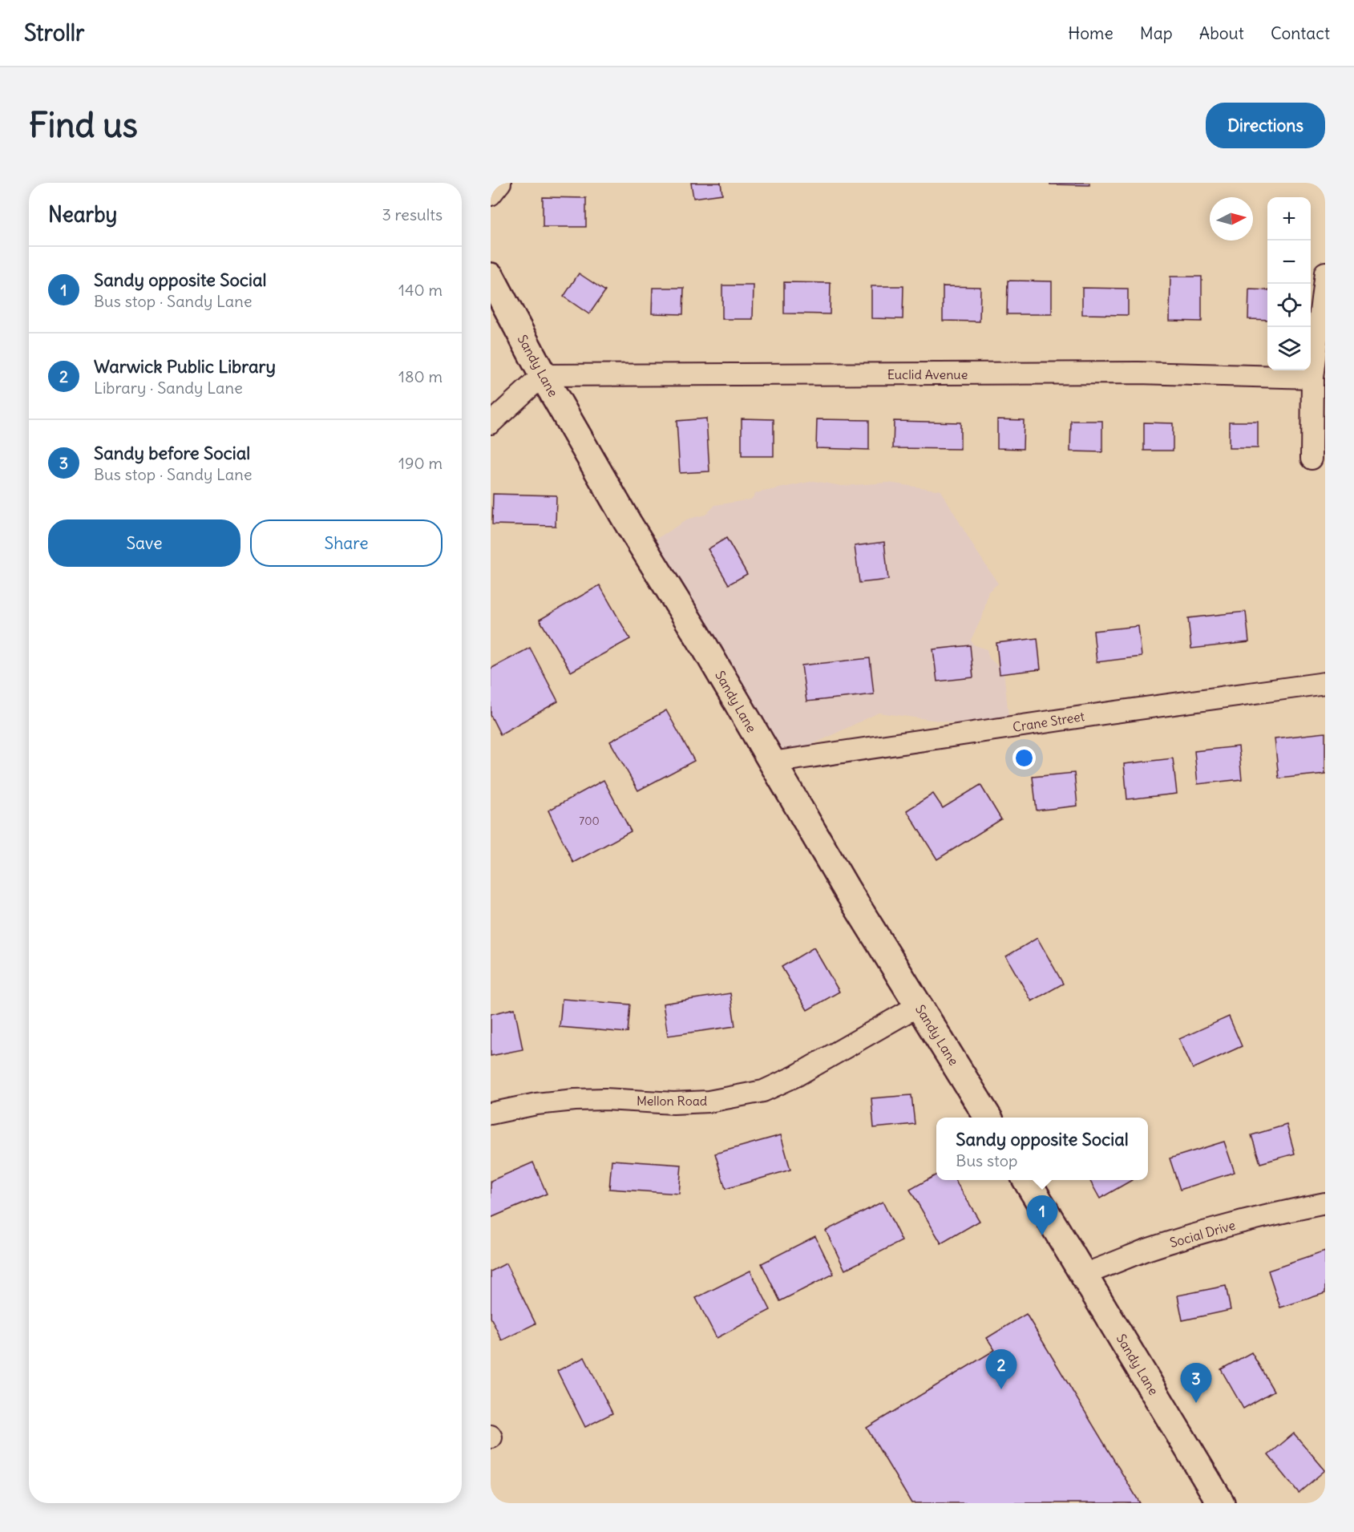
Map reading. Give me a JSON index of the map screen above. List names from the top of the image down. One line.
{"streets":{"main road":["Sandy Lane"],"street":["Euclid Avenue","Crane Street","Mellon Road","Social Drive"]},"crossings":[["Sandy Lane","Euclid Avenue"],["Sandy Lane","Crane Street"],["Sandy Lane","Mellon Road"],["Sandy Lane","Social Drive"]],"house_numbers":["700"],"north":"right","page":{"header":"Strollr","nav":["Home","Map","About","Contact"],"buttons":["Directions",["Save","Share"]],"title":"Find us","heading":["Nearby","3 results"],"map_buttons":["+","−"],"list":[{"mark":"1","name":"Sandy opposite Social","note":"Bus stop · Sandy Lane","value":"140 m"},{"mark":"2","name":"Warwick Public Library","note":"Library · Sandy Lane","value":"180 m"},{"mark":"3","name":"Sandy before Social","note":"Bus stop · Sandy Lane","value":"190 m"}],"popup":["Sandy opposite Social","Bus stop"],"pins":["1","2","3"]}}
